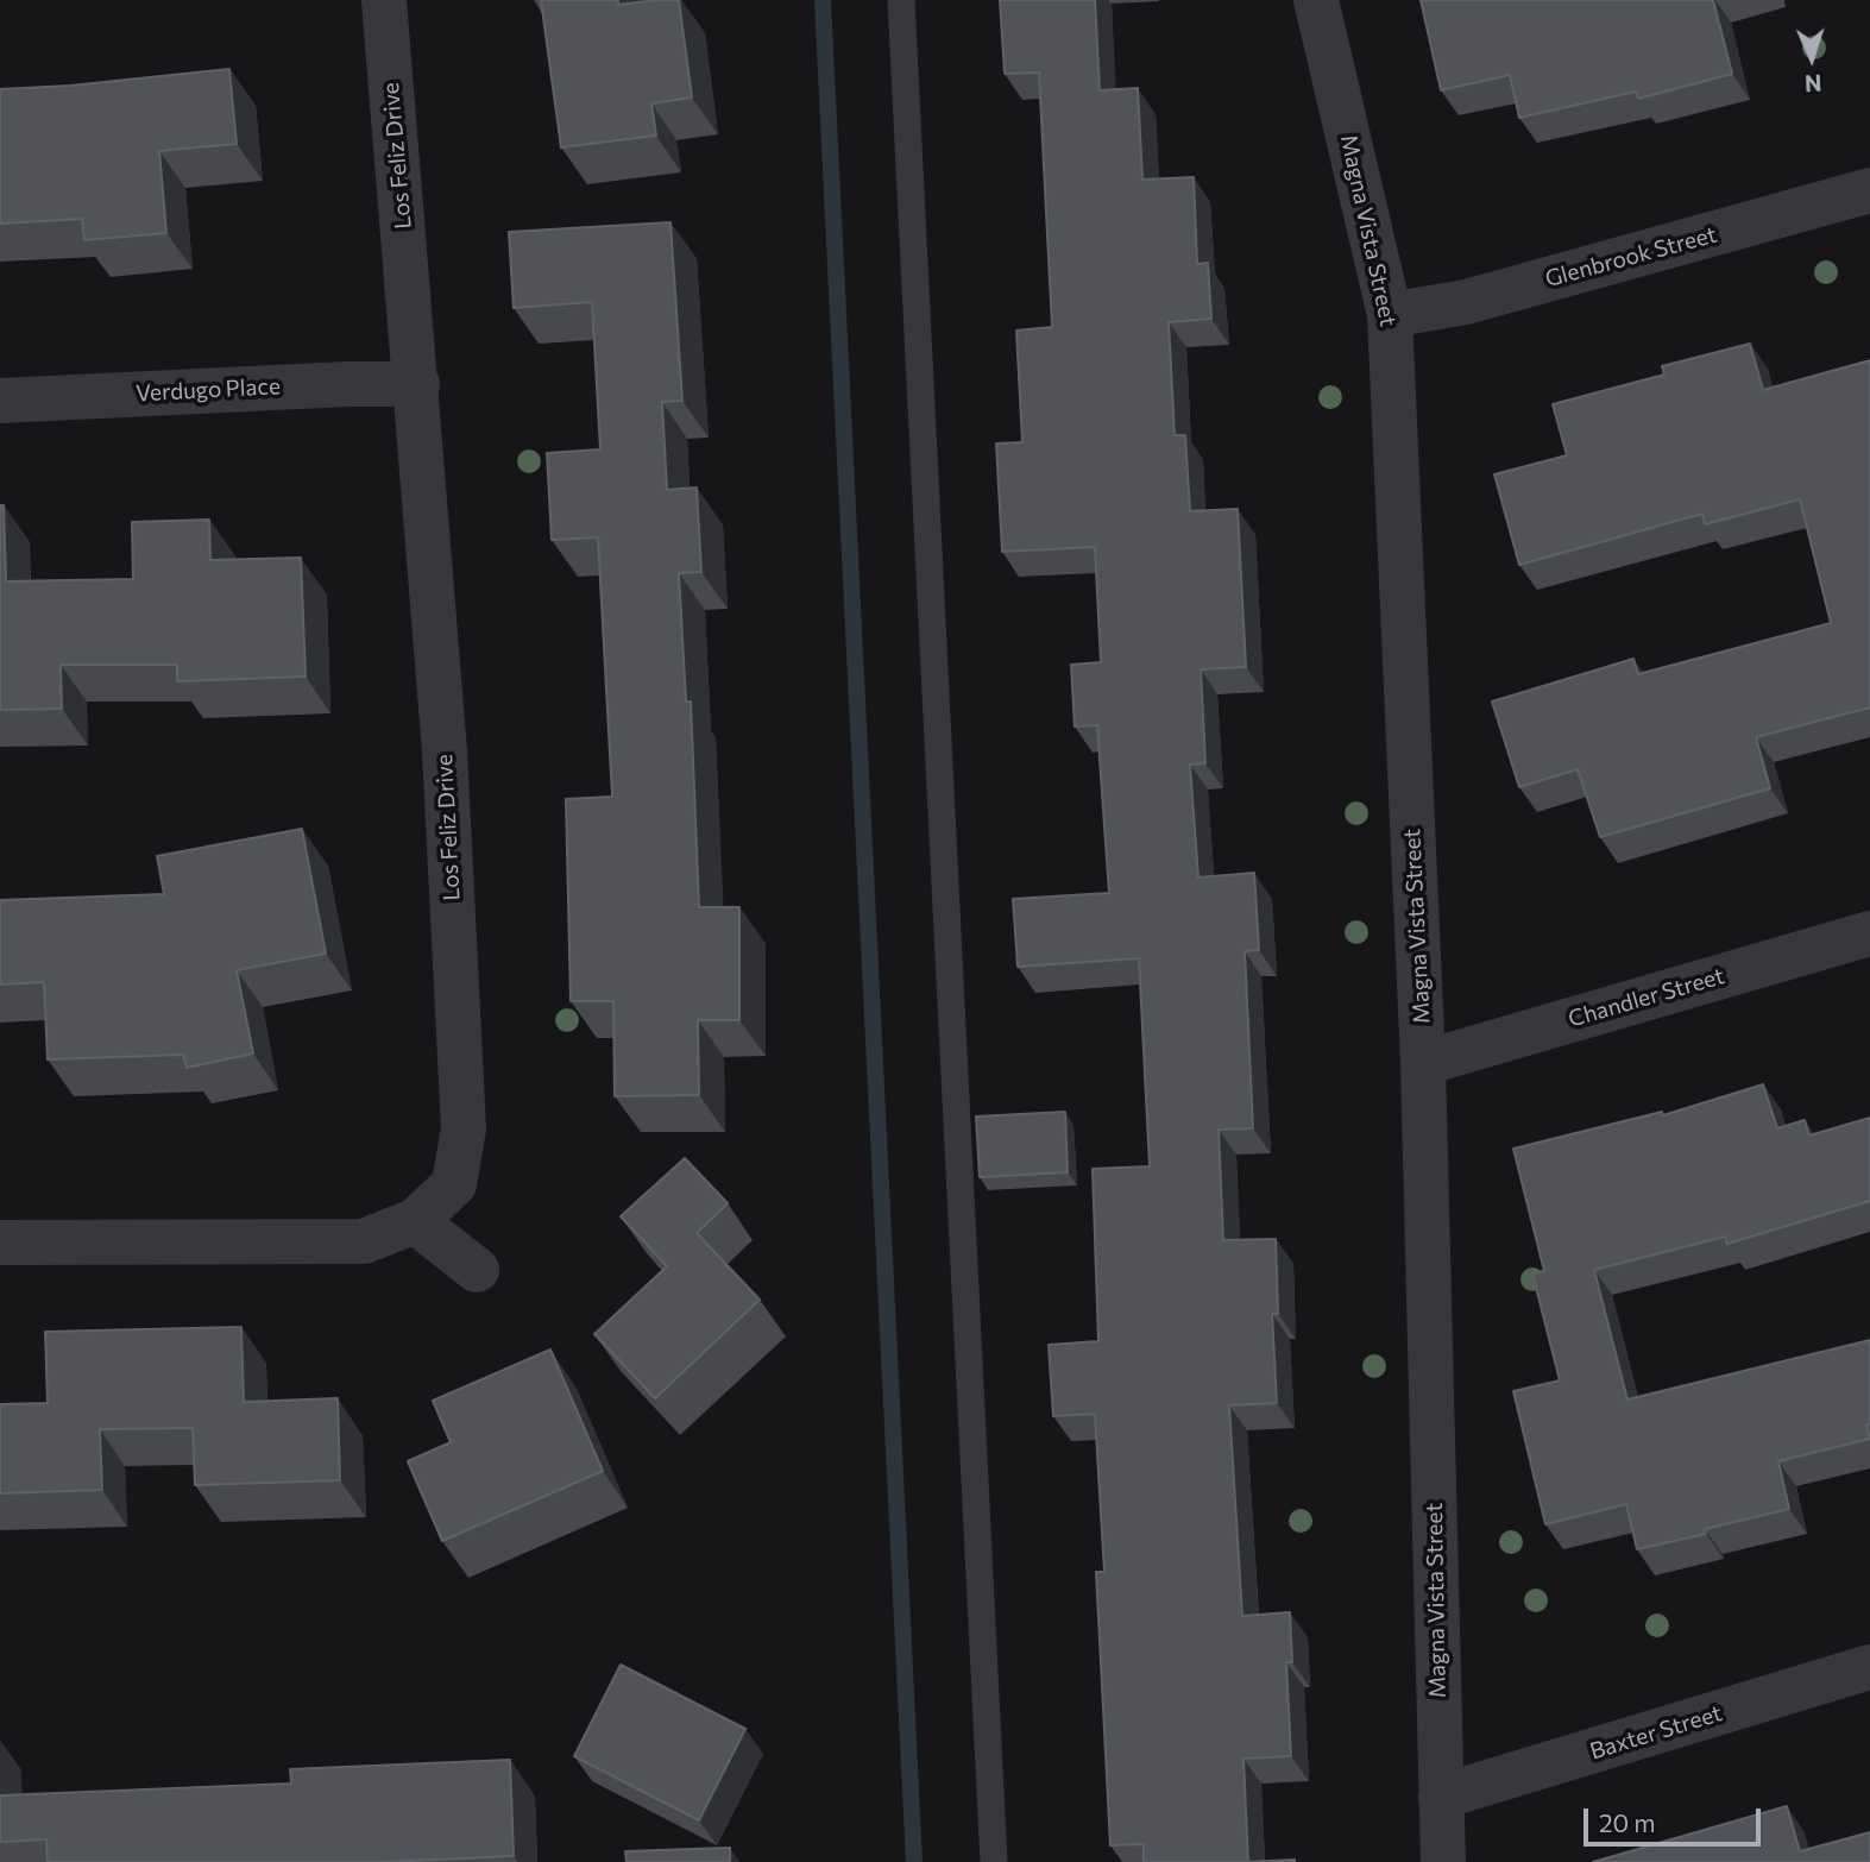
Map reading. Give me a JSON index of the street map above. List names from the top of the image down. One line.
{"streets":{"street":["Los Feliz Drive","Magna Vista Street","Glenbrook Street","Verdugo Place","Chandler Street","Baxter Street"]},"crossings":[["Los Feliz Drive","Verdugo Place"],["Magna Vista Street","Glenbrook Street"],["Magna Vista Street","Chandler Street"],["Magna Vista Street","Baxter Street"]],"scale_bar":"20 m","north":"bottom"}
